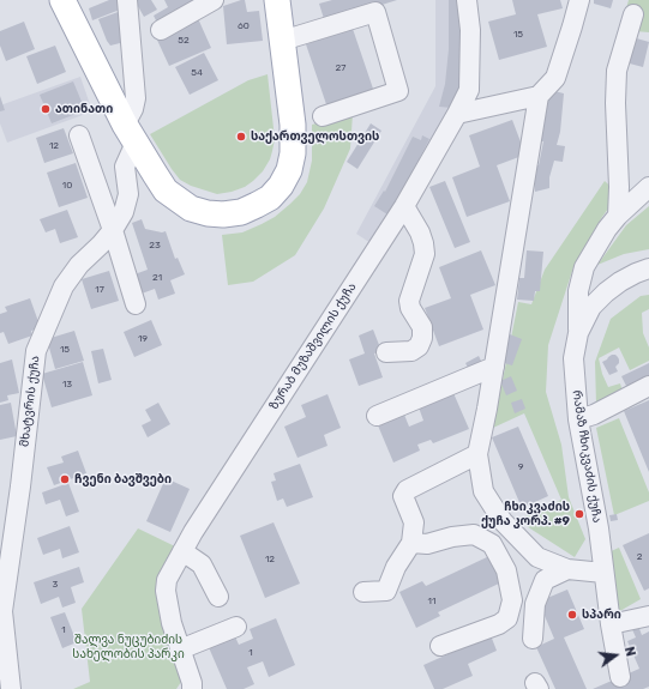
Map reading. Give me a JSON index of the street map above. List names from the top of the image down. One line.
{"streets":{"street":["ზურაბ მუზაშვილის ქუჩა","მხატვრის ქუჩა","რამაზ ჩხიკვაძის ქუჩა"]},"parks":["შალვა ნუცუბიძის სახელობის პარკი"],"places":["ათინათი","საქართველოსთვის","Ჩვენი ბავშვები","ჩხიკვაძის ქუჩა კორპ. #9","სპარი"],"house_numbers":["60","15","52","27","54","12","10","23","21","17","19","15","13","9","2","12","3","11","1","1"],"north":"right"}
